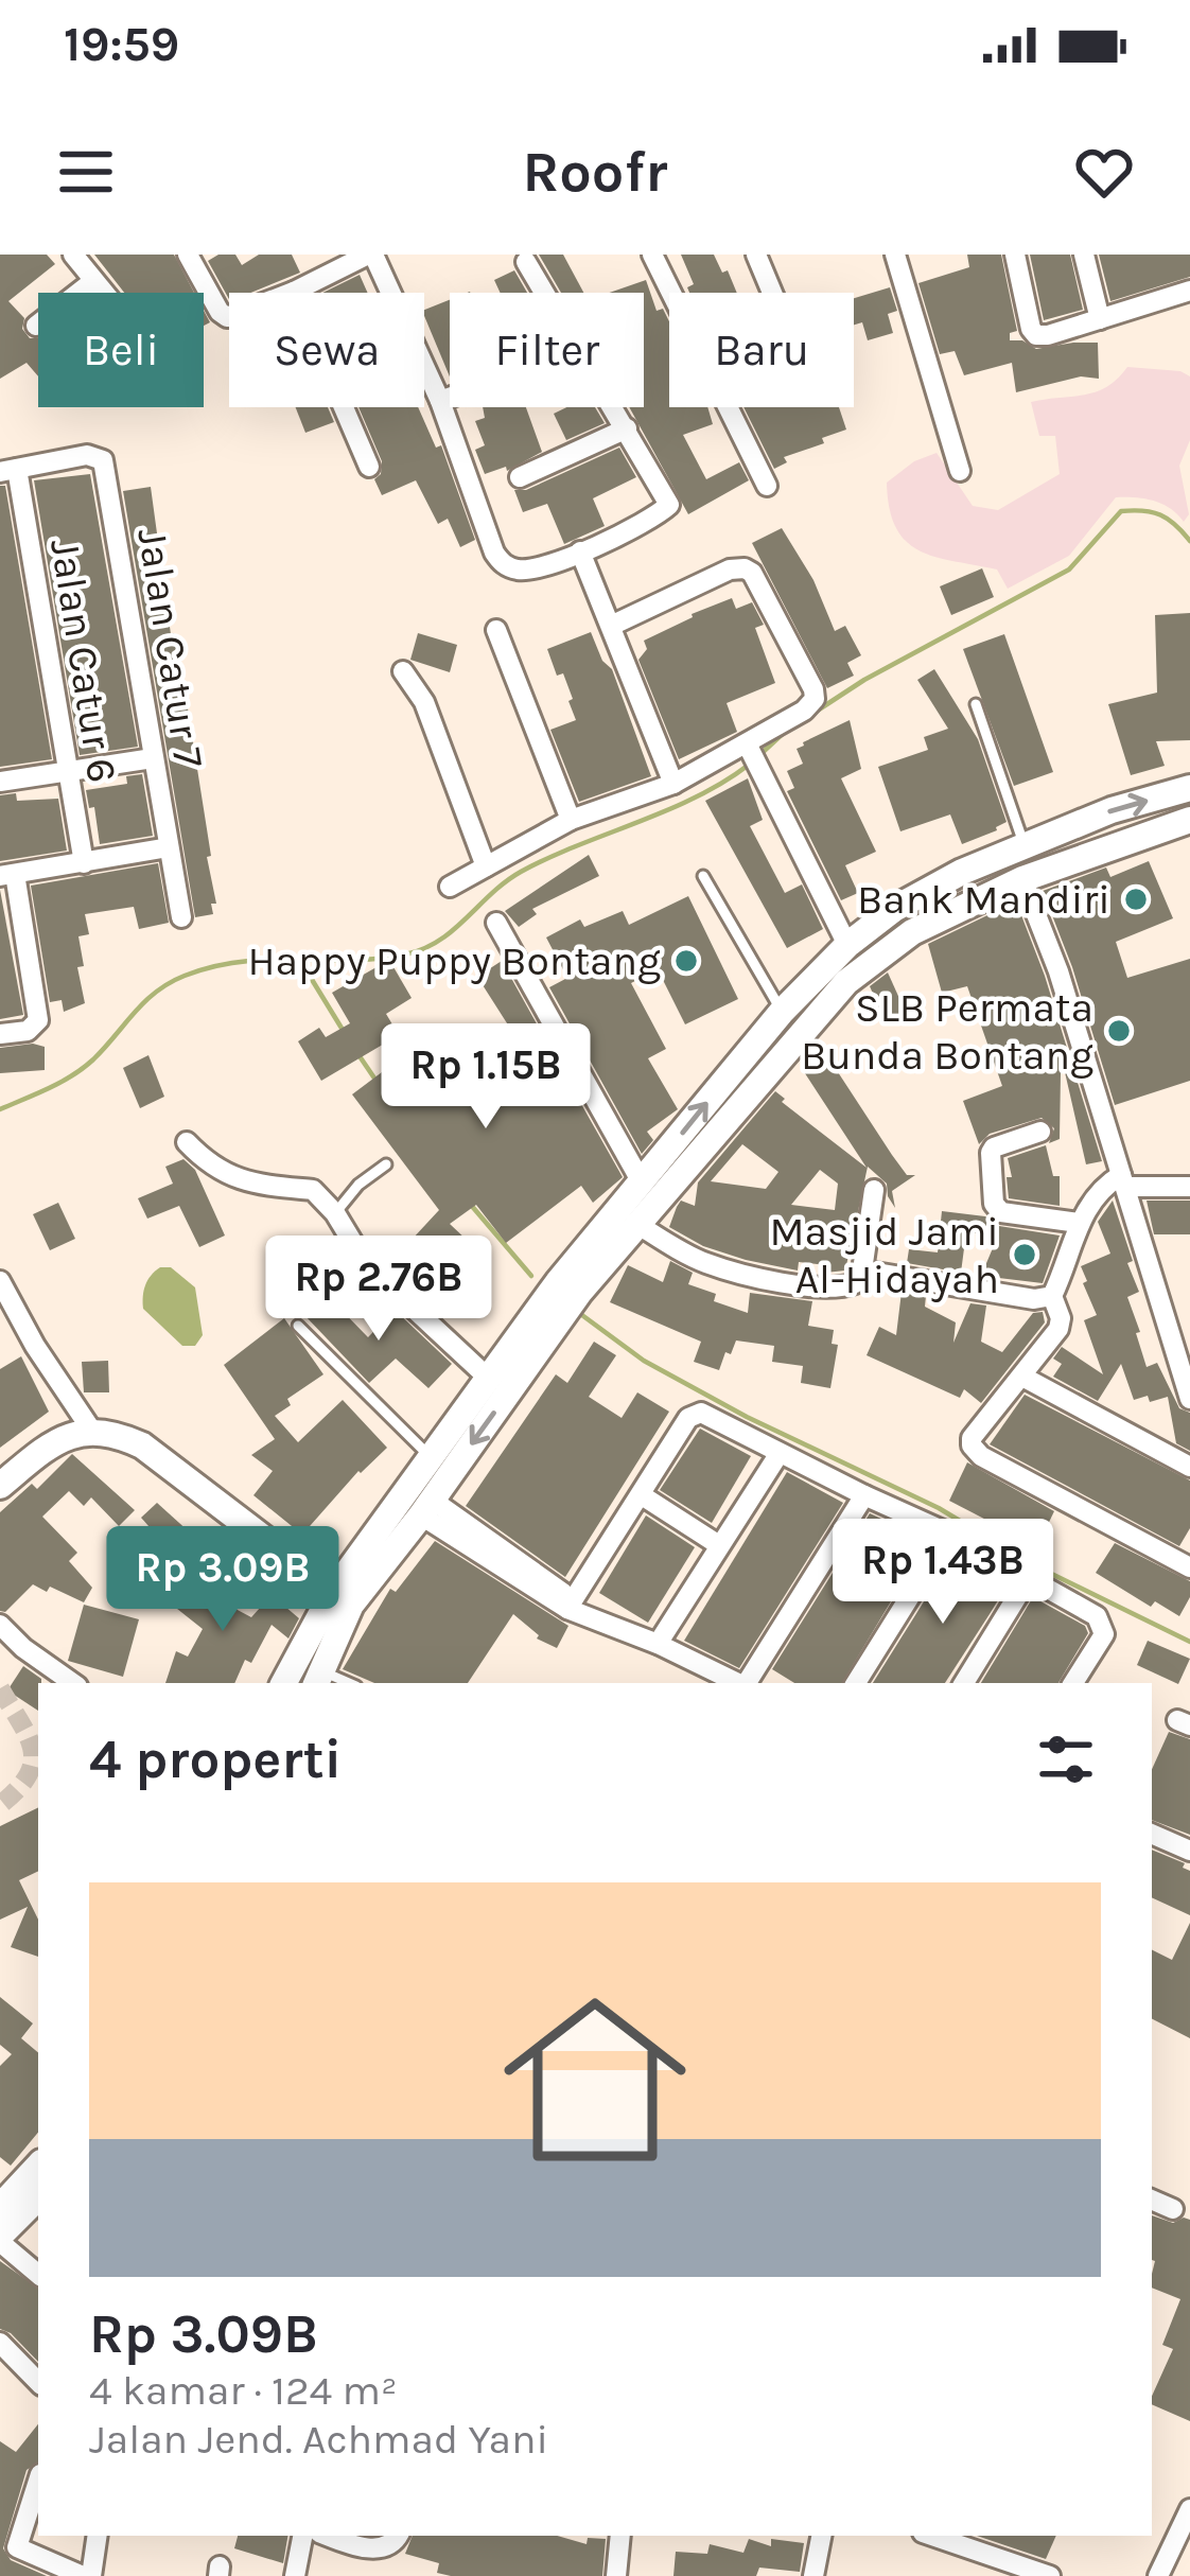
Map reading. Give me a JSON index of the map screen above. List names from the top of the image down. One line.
{"streets":{"street":["Jalan Catur 7","Jalan Catur 6"]},"crossings":[["Jalan Catur 7","Jalan Catur 6"]],"places":["Bank Mandiri","Happy Puppy Bontang","SLB Permata Bunda Bontang","Masjid Jami Al-Hidayah"],"page":{"status":"19:59","header":"Roofr","chip":["Beli","Sewa","Filter","Baru"],"price":["Rp 1.15B","Rp 2.76B","Rp 1.43B","Rp 3.09B"],"heading":"4 properti","list":[{"name":"Rp 3.09B","note":"4 kamar · 124 m² · Jalan Jend. Achmad Yani"}]}}
